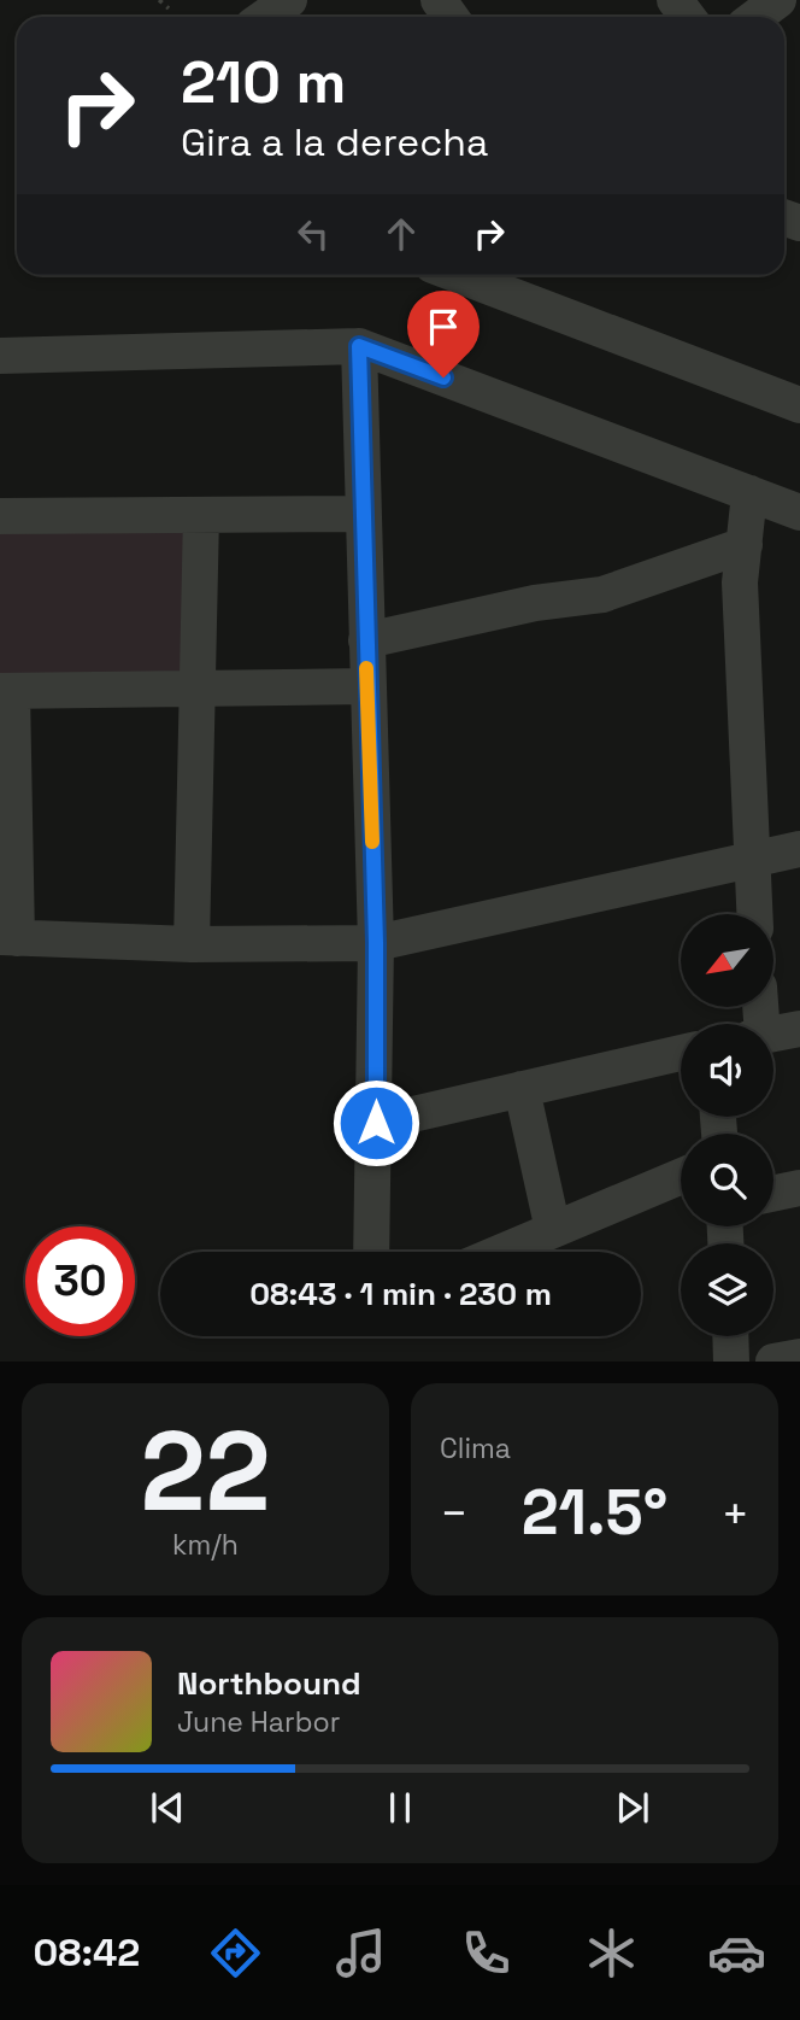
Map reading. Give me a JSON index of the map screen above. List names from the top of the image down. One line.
{"north":"bottom left","page":{"turn":["210 m","Gira a la derecha"],"limit":"30","trip":"08:43 · 1 min · 230 m","tile":[["22","km/h"],"Clima"],"heat":["−","21.5°","+"],"song":["Northbound","June Harbor"],"tabs":"08:42"}}
